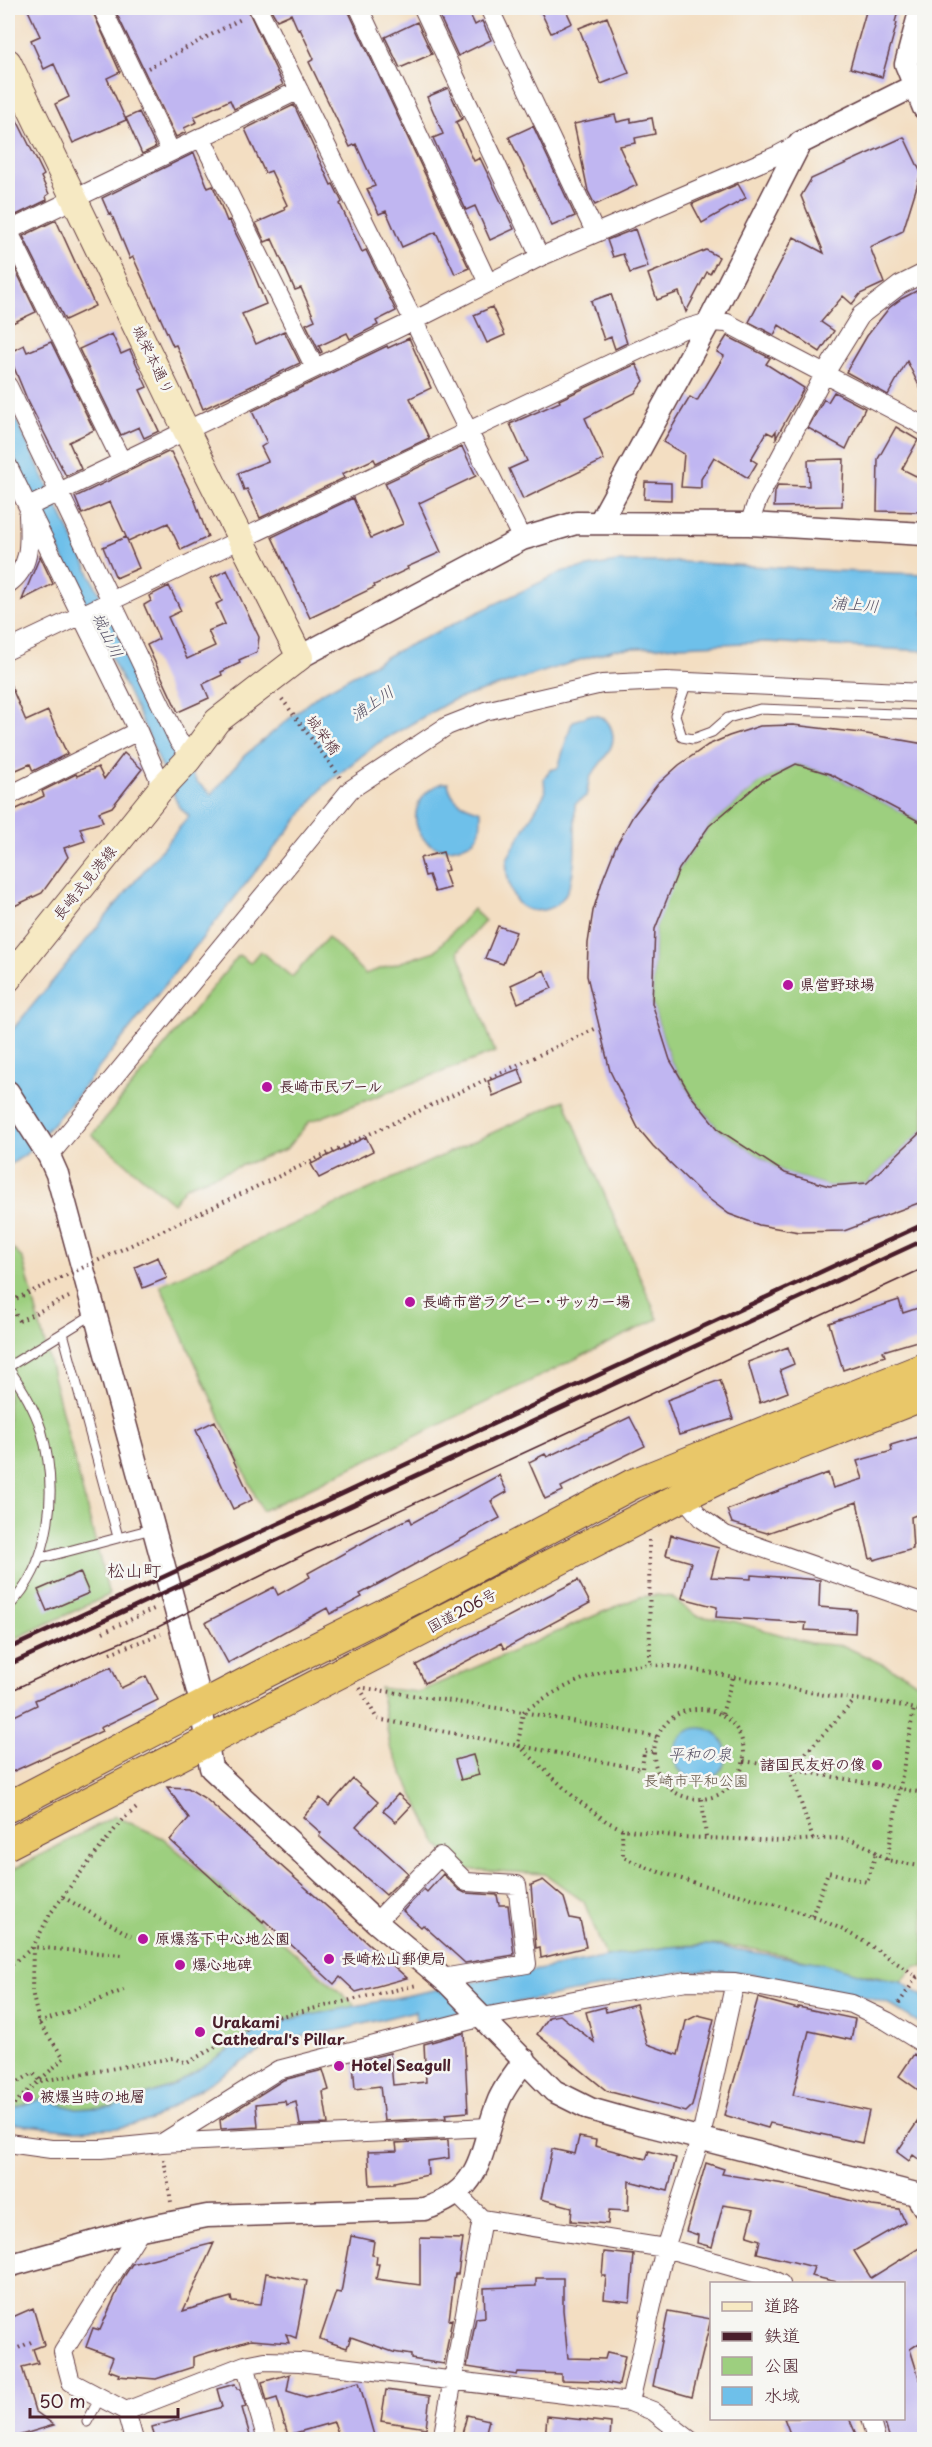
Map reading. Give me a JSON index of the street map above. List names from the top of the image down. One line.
{"streets":{"highway":["国道206号"],"main road":["城栄本通り","長崎式見港線"],"path":["城栄橋"]},"districts":["松山町"],"water":["浦上川","城山川","平和の泉"],"parks":["長崎市平和公園"],"places":["県営野球場","長崎市民プール","長崎市営ラグビー・サッカー場","諸国民友好の像","原爆落下中心地公園","長崎松山郵便局","爆心地碑","Urakami Cathedral's Pillar","Hotel Seagull","被爆当時の地層"],"legend":["道路","鉄道","公園","水域"],"scale_bar":"50 m"}
